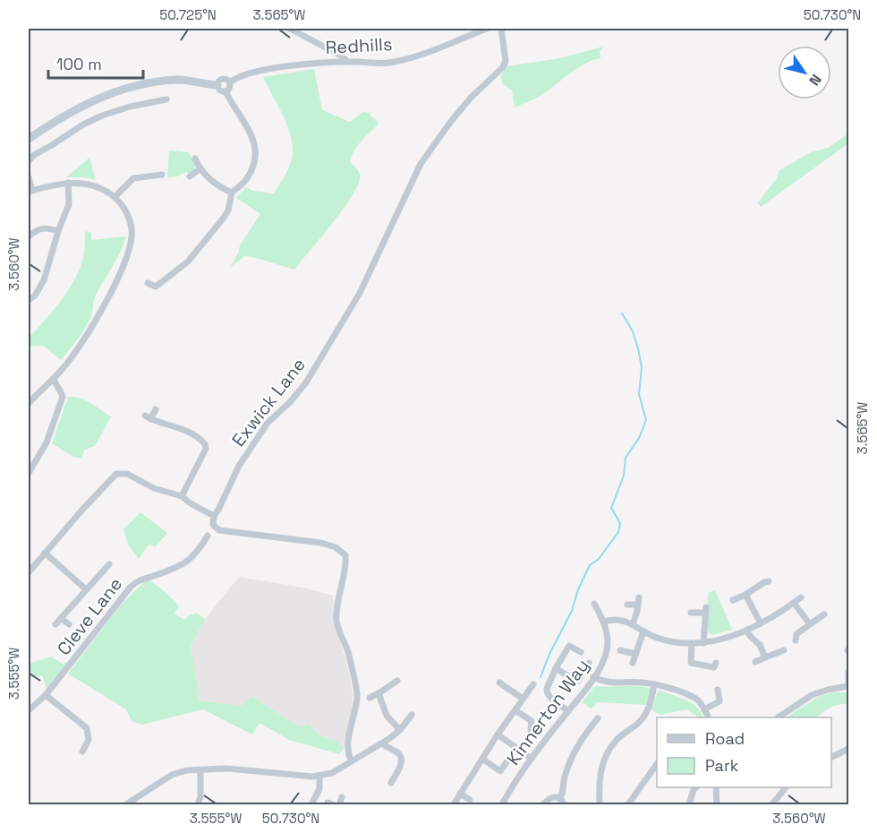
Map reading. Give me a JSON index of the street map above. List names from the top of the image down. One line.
{"streets":{"street":["Redhills","Exwick Lane","Cleve Lane","Kinnerton Way"]},"legend":["Road","Park"],"scale_bar":"100 m","north":"bottom right","coordinates":["50.725°N","3.565°W","50.730°N","3.560°W","3.555°W"]}
